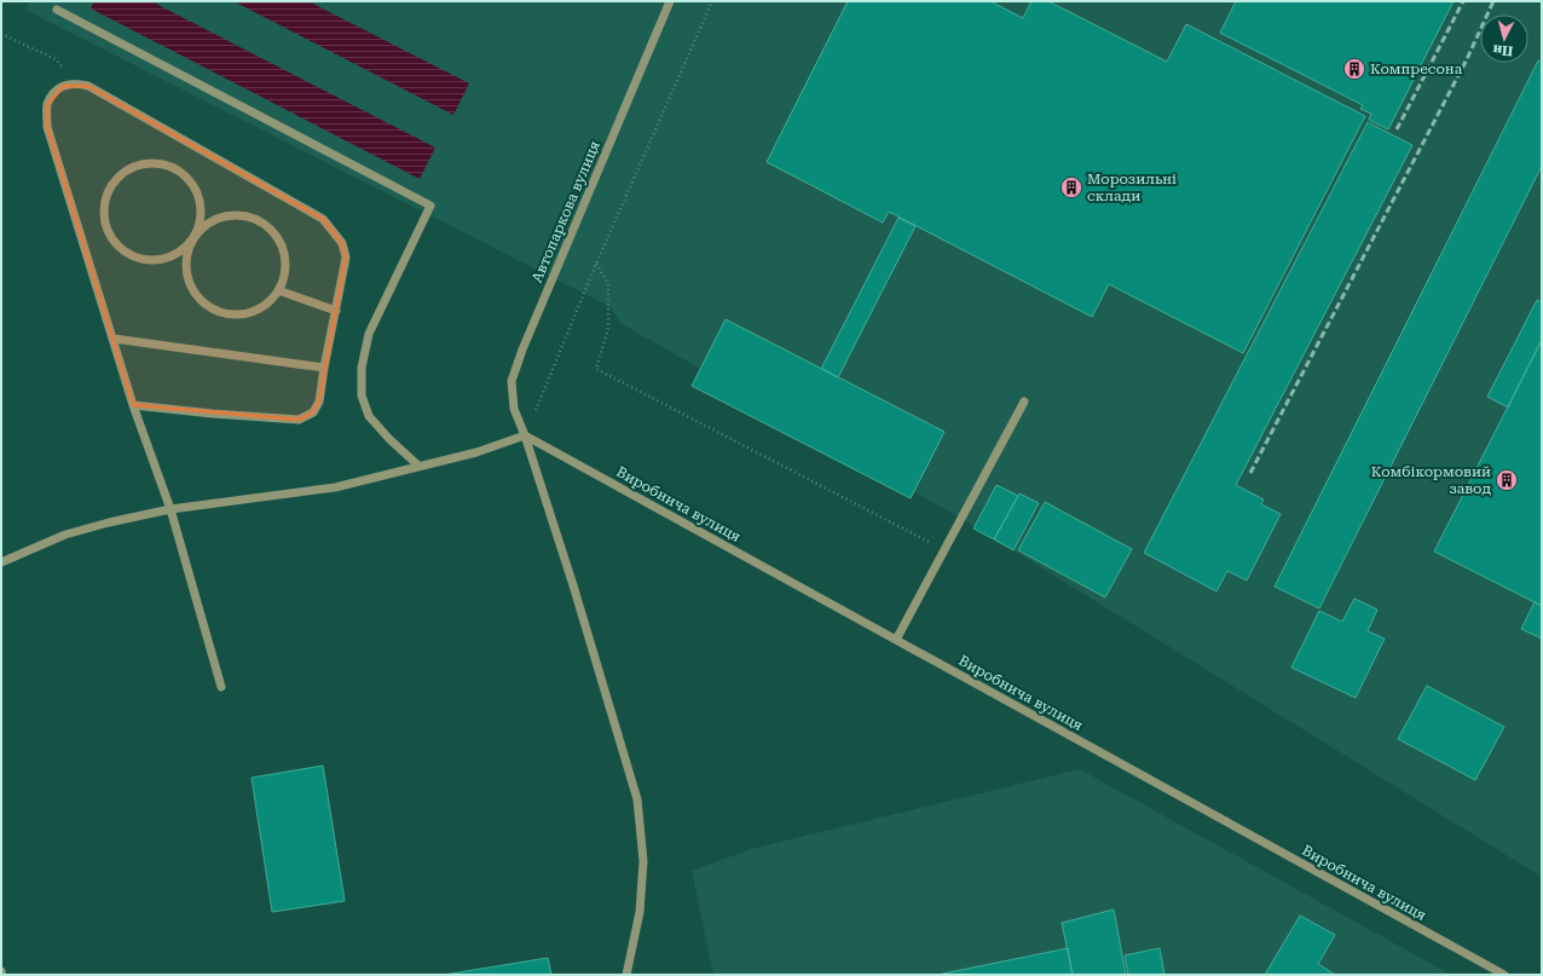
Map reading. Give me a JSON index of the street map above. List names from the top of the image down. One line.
{"streets":{"street":["Автопаркова вулиця","Виробнича вулиця"]},"crossings":[["Автопаркова вулиця","Виробнича вулиця"]],"places":{"building":["Компресона","Морозильні склади","Комбікормовий завод"]},"north":"bottom"}
